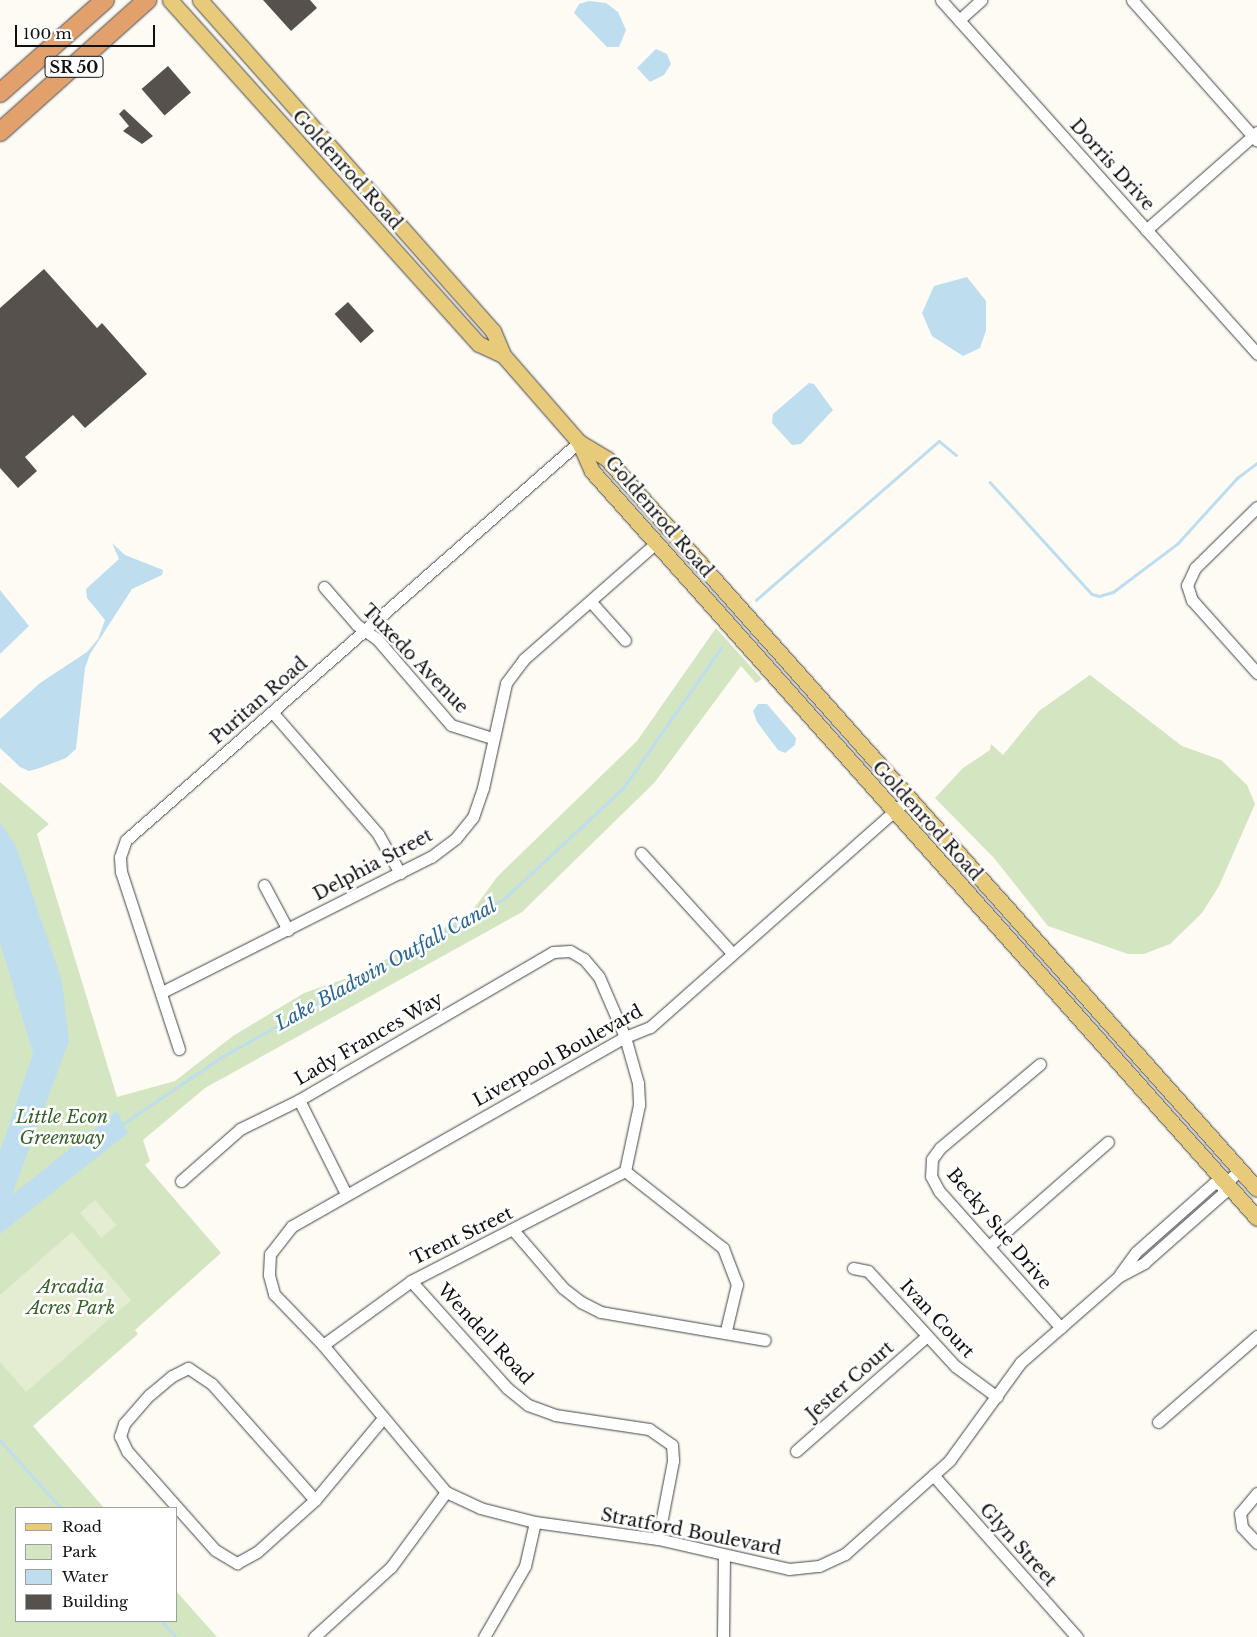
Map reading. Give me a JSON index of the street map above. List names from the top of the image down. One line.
{"streets":{"highway":["SR 50"],"main road":["Goldenrod Road"],"street":["Dorris Drive","Tuxedo Avenue","Puritan Road","Delphia Street","Lady Frances Way","Liverpool Boulevard","Becky Sue Drive","Trent Street","Ivan Court","Wendell Road","Jester Court","Stratford Boulevard","Glyn Street"]},"crossings":[["Goldenrod Road","Puritan Road"],["Goldenrod Road","Delphia Street"],["Goldenrod Road","Liverpool Boulevard"],["Goldenrod Road","Stratford Boulevard"],["Tuxedo Avenue","Puritan Road"],["Tuxedo Avenue","Delphia Street"],["Puritan Road","Delphia Street"],["Lady Frances Way","Liverpool Boulevard"],["Liverpool Boulevard","Stratford Boulevard"],["Becky Sue Drive","Stratford Boulevard"],["Trent Street","Wendell Road"],["Trent Street","Stratford Boulevard"],["Ivan Court","Jester Court"],["Ivan Court","Stratford Boulevard"],["Wendell Road","Stratford Boulevard"],["Stratford Boulevard","Glyn Street"]],"water":["Lake Bladwin Outfall Canal"],"parks":["Little Econ Greenway","Arcadia Acres Park"],"legend":["Road","Park","Water","Building"],"scale_bar":"100 m"}
